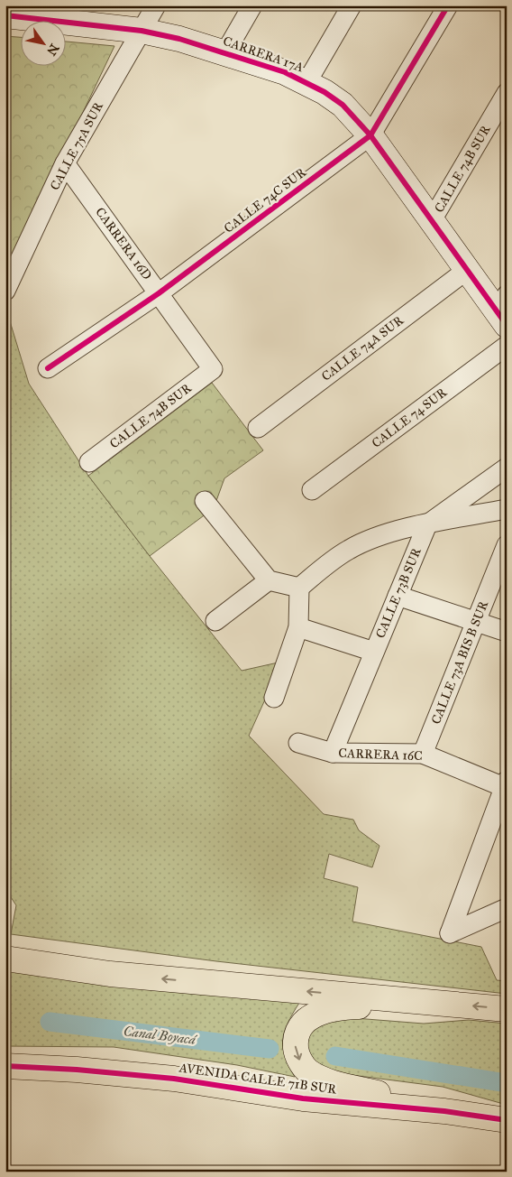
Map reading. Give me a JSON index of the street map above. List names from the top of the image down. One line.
{"streets":{"highway":["AVENIDA CALLE 71B SUR"],"street":["CARRERA 17A","CALLE 75A SUR","CALLE 74B SUR","CALLE 74C SUR","CARRERA 16D","CALLE 74A SUR","CALLE 74 SUR","CALLE 73B SUR","CALLE 73A BIS B SUR","CARRERA 16C"]},"crossings":[["CARRERA 17A","CALLE 75A SUR"],["CARRERA 17A","CALLE 74B SUR"],["CARRERA 17A","CALLE 74C SUR"],["CARRERA 17A","CALLE 74A SUR"],["CALLE 75A SUR","CARRERA 16D"],["CALLE 74B SUR","CARRERA 16D"],["CALLE 74C SUR","CARRERA 16D"],["CALLE 73B SUR","CARRERA 16C"],["CALLE 73A BIS B SUR","CARRERA 16C"]],"water":["Canal Boyacá"],"north":"bottom right"}
